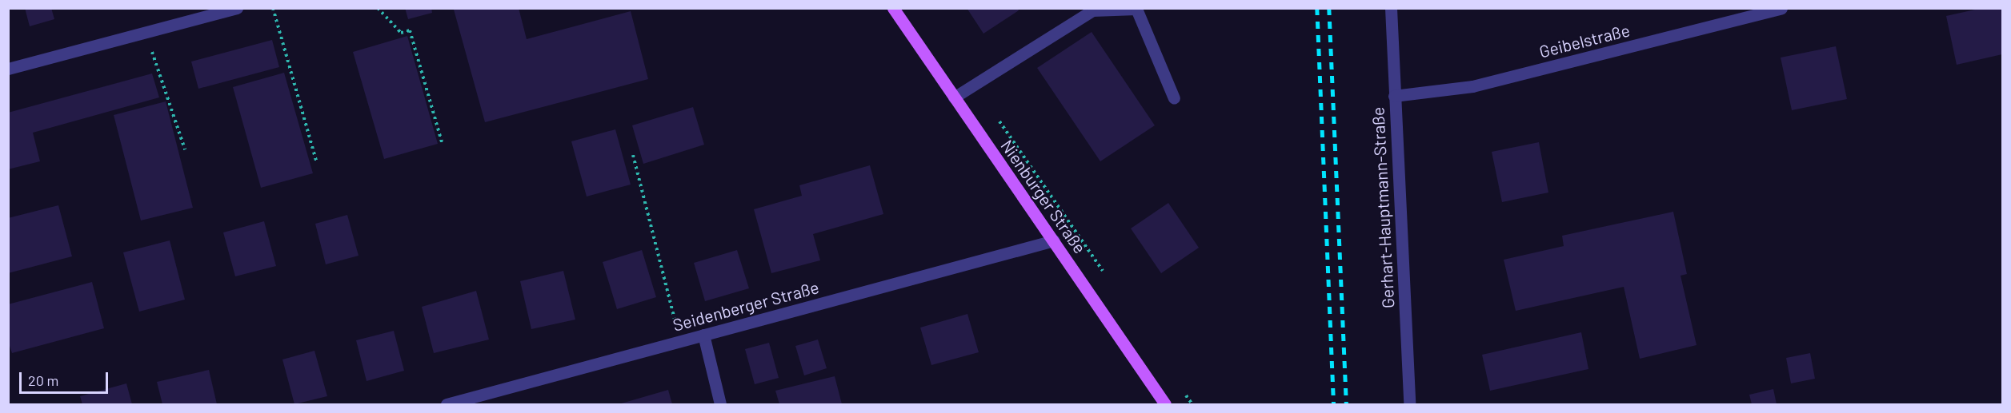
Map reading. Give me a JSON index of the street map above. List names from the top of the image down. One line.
{"streets":{"main road":["Nienburger Straße"],"street":["Geibelstraße","Gerhart-Hauptmann-Straße","Seidenberger Straße"]},"crossings":[["Geibelstraße","Gerhart-Hauptmann-Straße"],["Nienburger Straße","Seidenberger Straße"]],"scale_bar":"20 m"}
